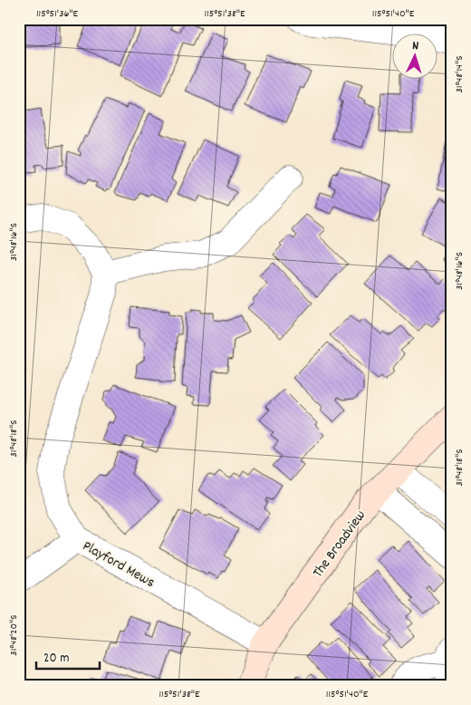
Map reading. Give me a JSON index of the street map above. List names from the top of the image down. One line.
{"streets":{"street":["The Broadview","Playford Mews"]},"crossings":[["The Broadview","Playford Mews"]],"scale_bar":"20 m","north":"top","coordinates":["115°51'36\"E","115°51'38\"E","115°51'40\"E","31°48'14\"S","31°48'16\"S","31°48'18\"S","31°48'20\"S"]}
